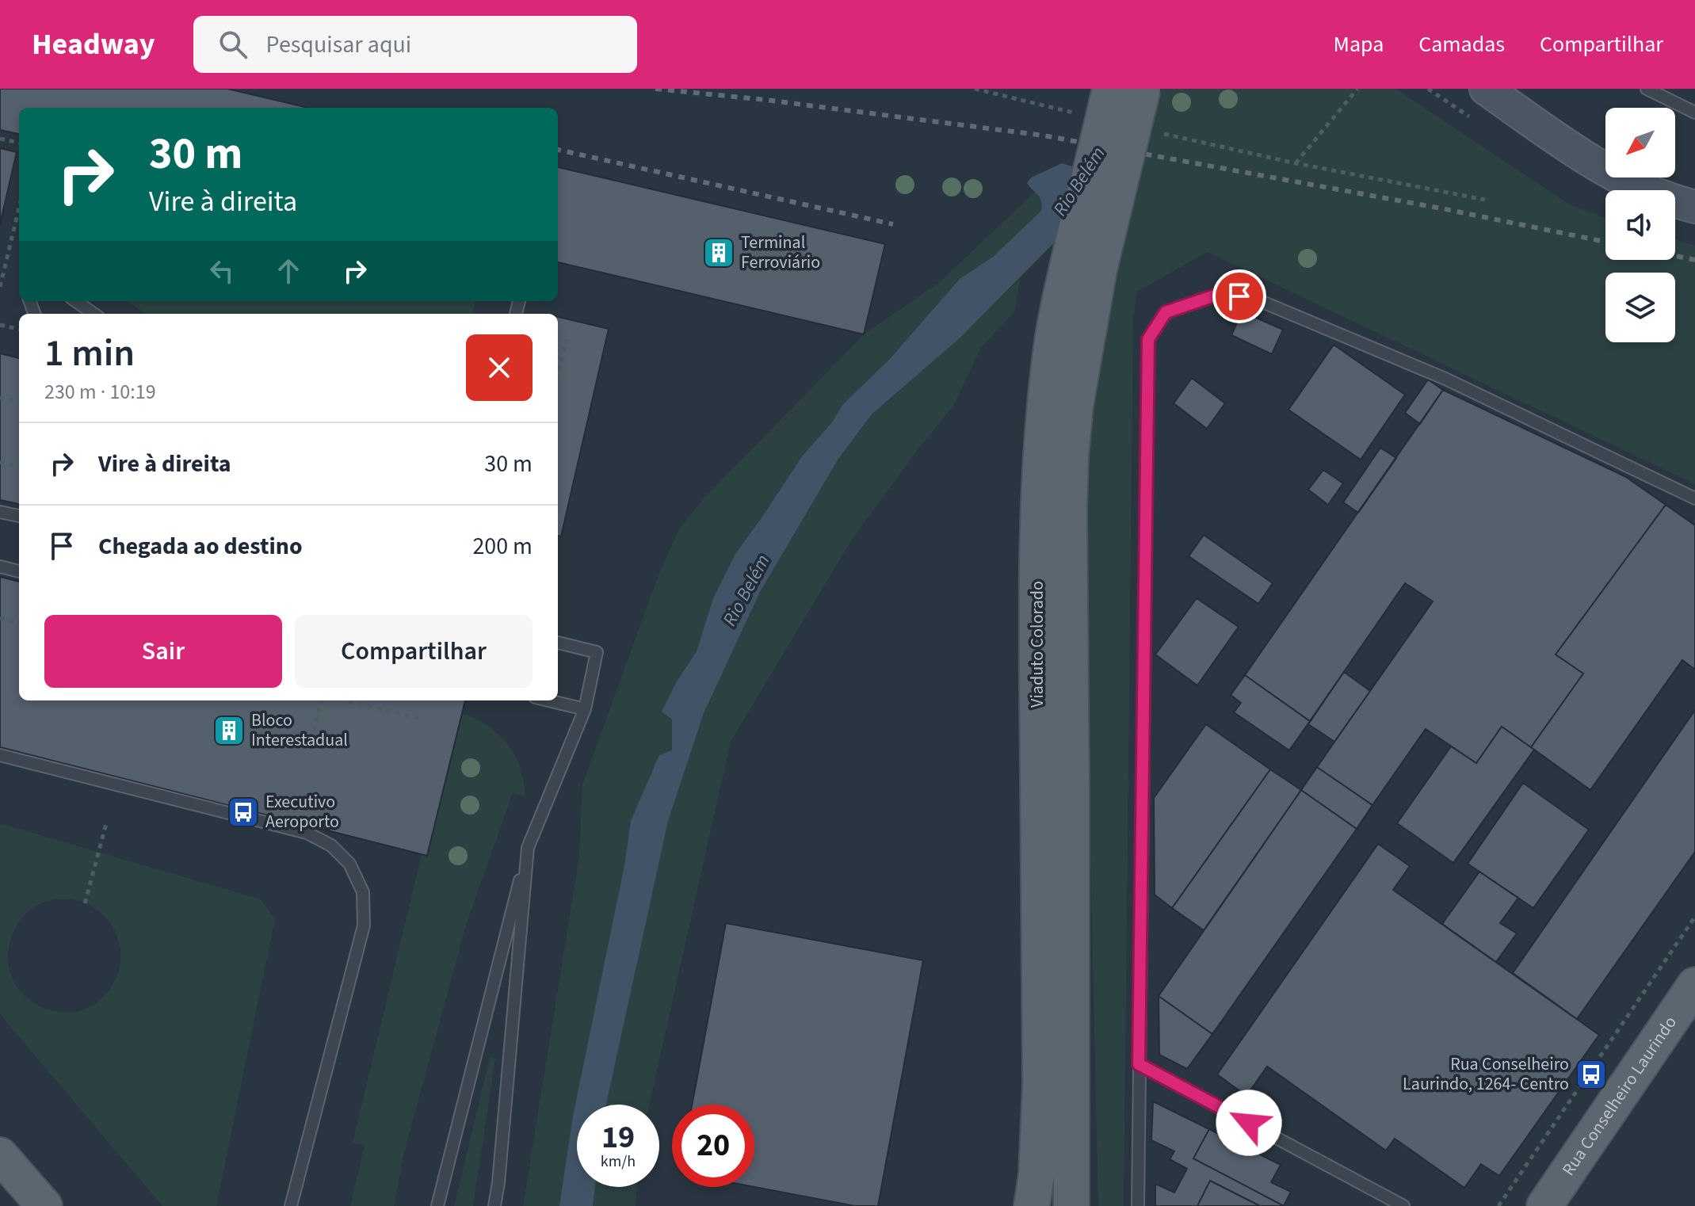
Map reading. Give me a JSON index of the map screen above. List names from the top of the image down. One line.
{"streets":{"main road":["Viaduto Colorado","Rua Conselheiro Laurindo"]},"water":["Rio Belém"],"places":{"building":["Terminal Ferroviário","Bloco Interestadual"],"bus stop":["Executivo Aeroporto","Rua Conselheiro Laurindo, 1264- Centro"]},"north":"bottom left","page":{"header":"Headway","search":"Pesquisar aqui","nav":["Mapa","Camadas","Compartilhar"],"turn":["30 m","Vire à direita"],"heading":["1 min","230 m · 10:19"],"list":[{"name":"Vire à direita","value":"30 m"},{"name":"Chegada ao destino","value":"200 m"}],"buttons":["Sair","Compartilhar"],"speed":"19 km/h","limit":"20"}}
